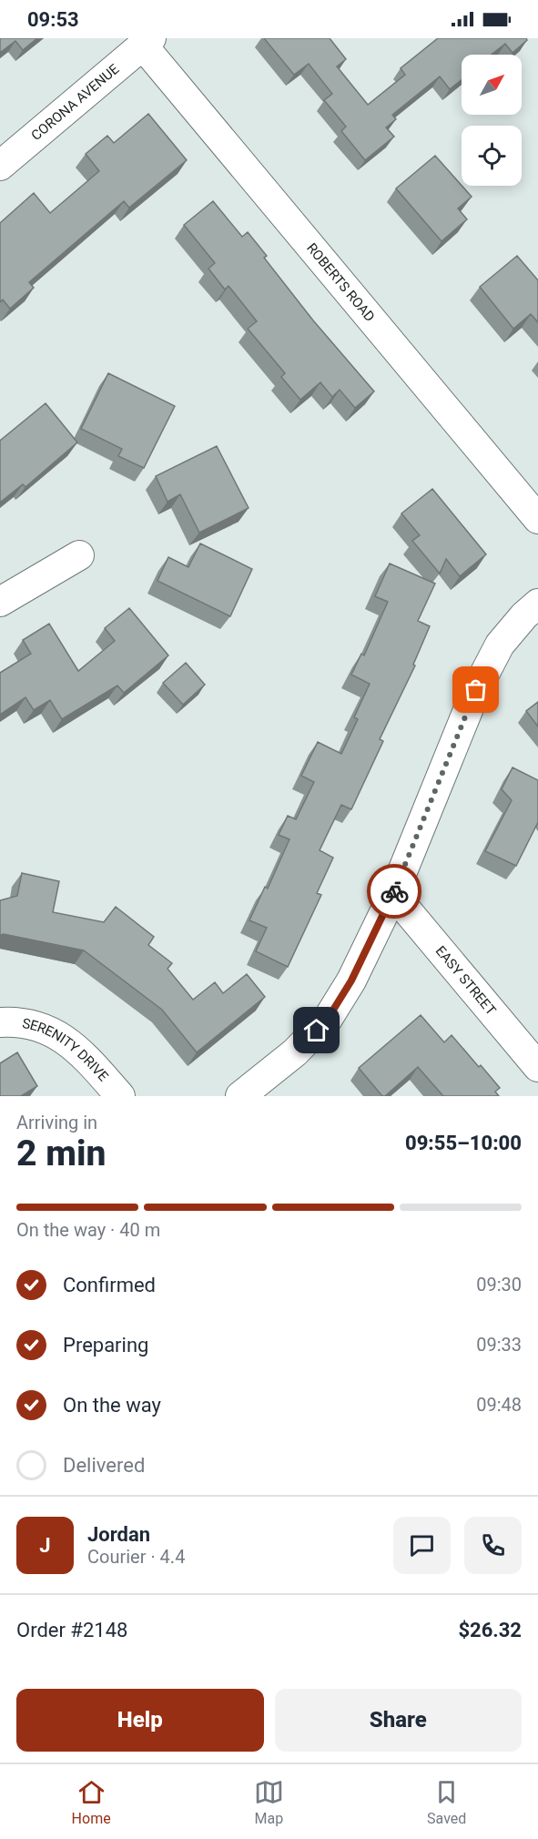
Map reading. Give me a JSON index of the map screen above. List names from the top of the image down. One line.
{"streets":{"street":["CORONA AVENUE","ROBERTS ROAD","EASY STREET","SERENITY DRIVE"]},"crossings":[["CORONA AVENUE","ROBERTS ROAD"]],"north":"top right","page":{"status":"09:53","heading":["2 min","Arriving in","09:55–10:00"],"panel":["Jordan","Courier · 4.4","Order #2148","$26.32"],"bar":"On the way · 40 m","list":[["Confirmed","09:30"],["Preparing","09:33"],["On the way","09:48"],"Delivered"],"round":"J","buttons":["Help","Share"],"tabs":["Home","Map","Saved"]}}
